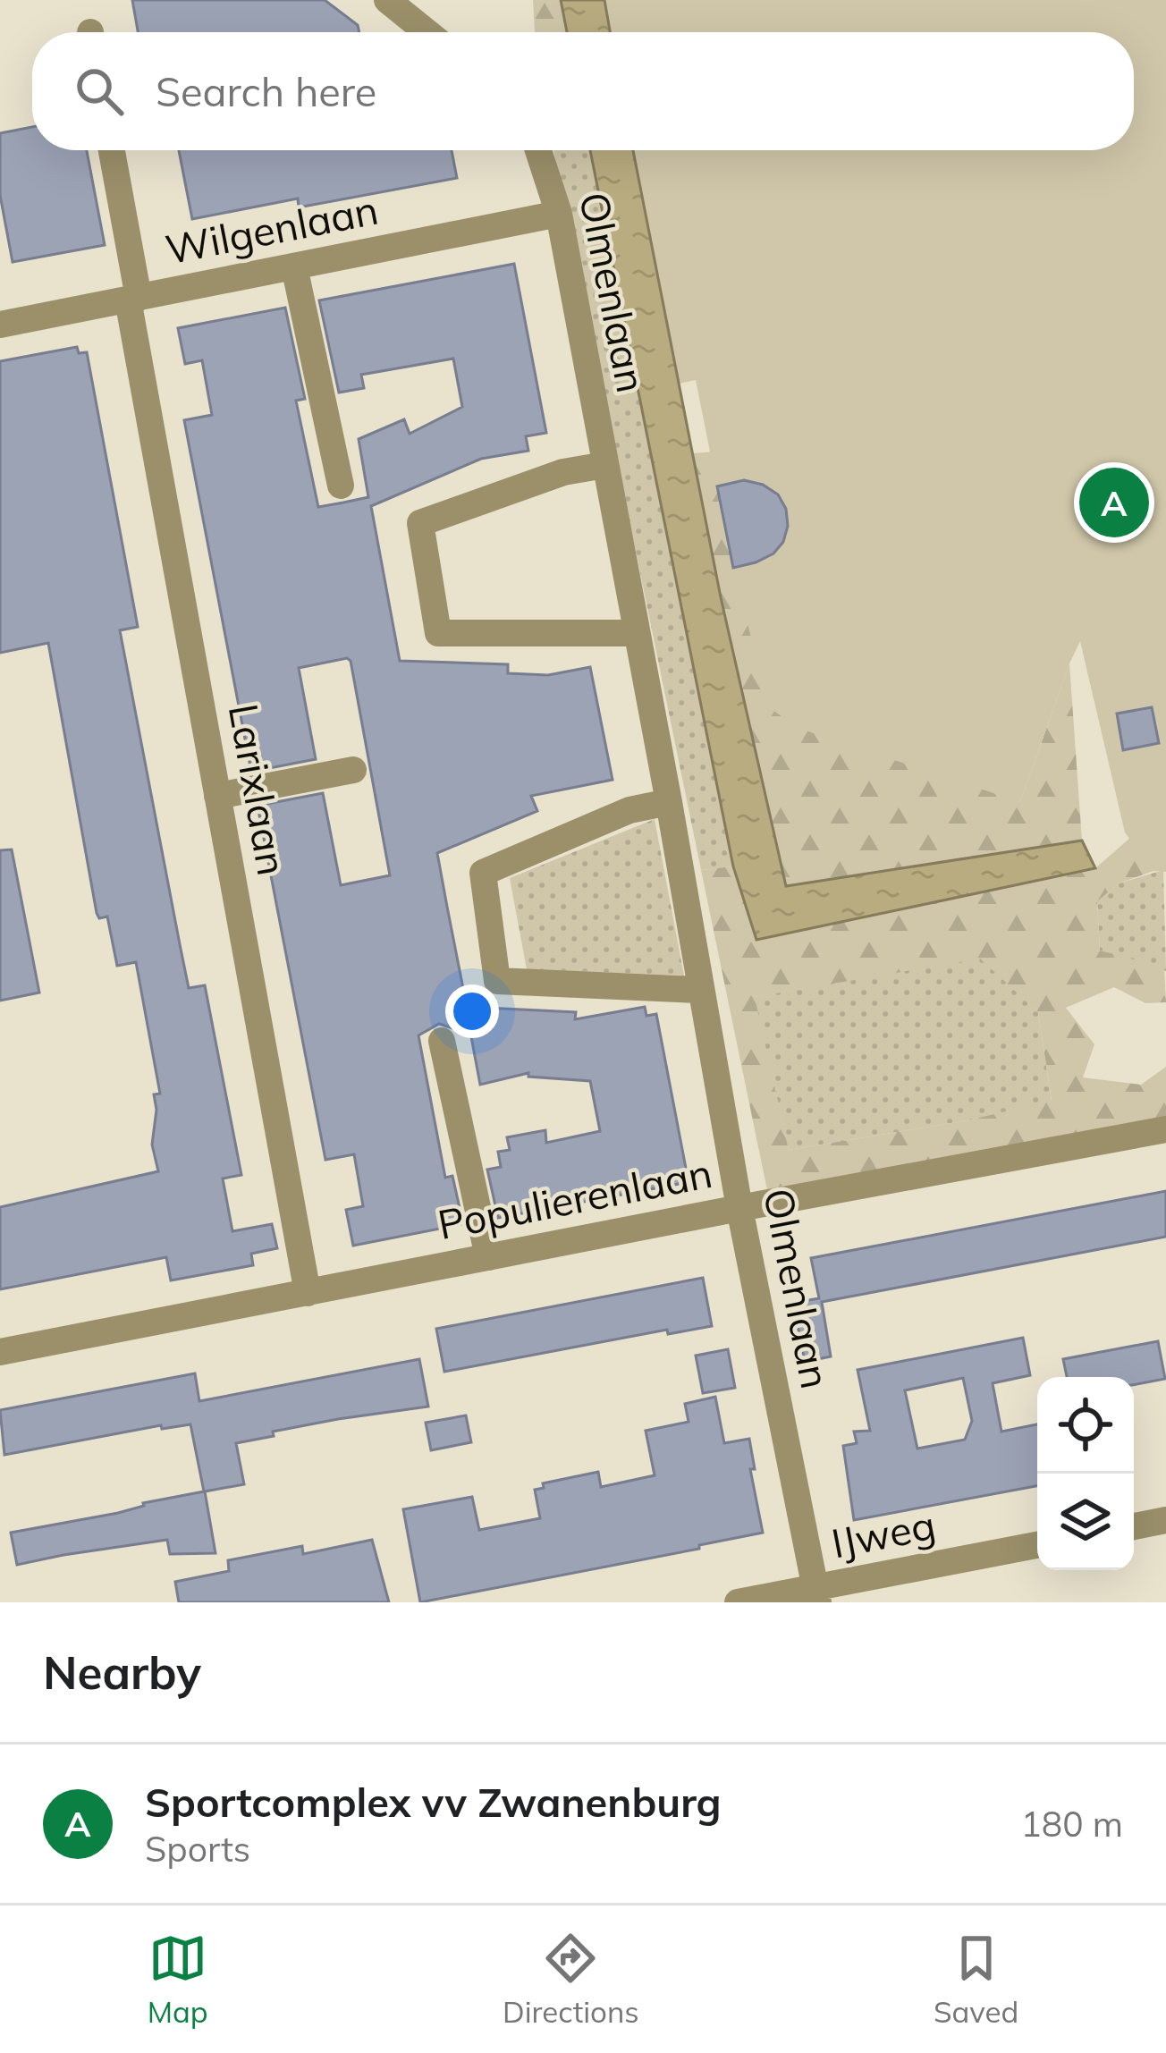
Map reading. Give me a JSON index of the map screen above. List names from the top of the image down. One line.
{"streets":{"street":["Wilgenlaan","Olmenlaan","Larixlaan","Populierenlaan","IJweg"]},"crossings":[["Wilgenlaan","Olmenlaan"],["Wilgenlaan","Larixlaan"],["Olmenlaan","Populierenlaan"],["Olmenlaan","IJweg"],["Larixlaan","Populierenlaan"]],"page":{"search":"Search here","pins":"A","heading":"Nearby","list":[{"mark":"A","name":"Sportcomplex vv Zwanenburg","note":"Sports","value":"180 m"}],"nav":["Map","Directions","Saved"]}}
